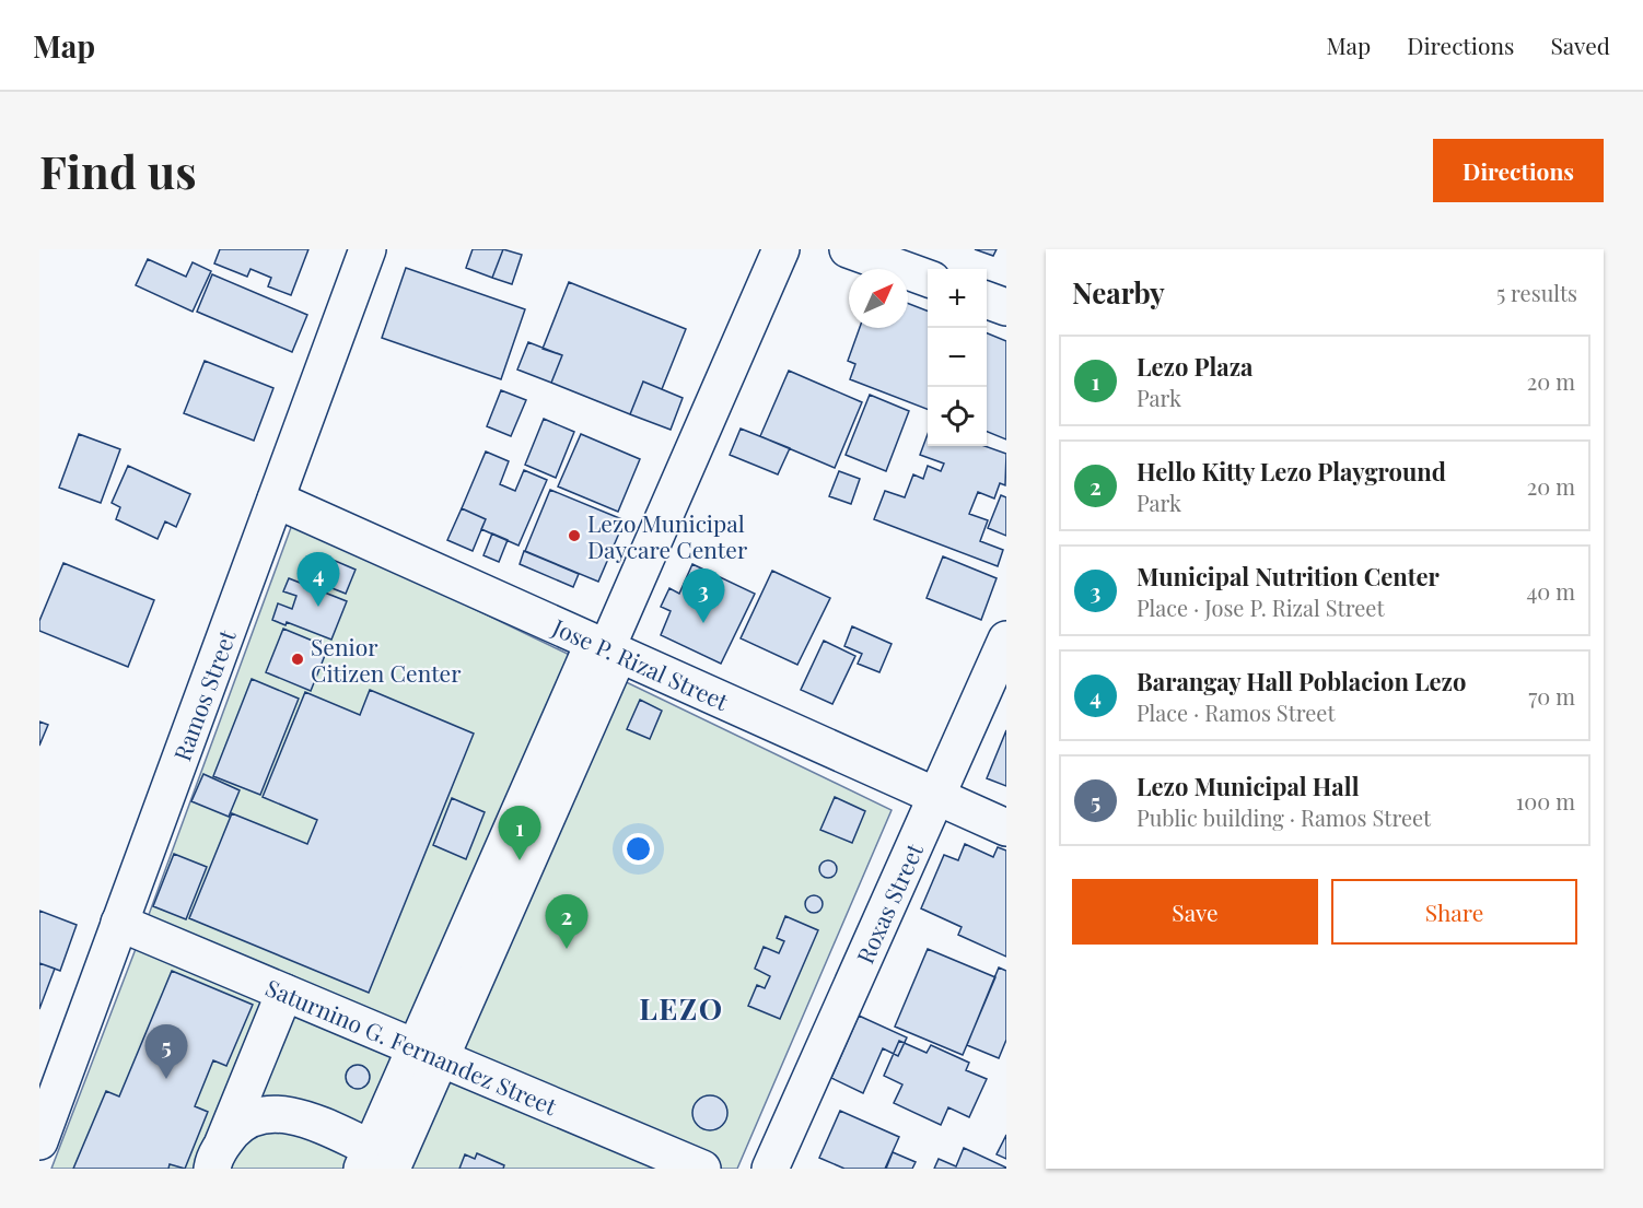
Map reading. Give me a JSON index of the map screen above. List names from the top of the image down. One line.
{"streets":{"street":["Jose P. Rizal Street","Ramos Street","Roxas Street","Saturnino G. Fernandez Street"]},"crossings":[["Jose P. Rizal Street","Ramos Street"],["Jose P. Rizal Street","Roxas Street"],["Ramos Street","Saturnino G. Fernandez Street"]],"districts":["LEZO"],"places":["Lezo Municipal Daycare Center","Senior Citizen Center"],"north":"top right","page":{"header":"Map","nav":["Map","Directions","Saved"],"buttons":["Directions",["Save","Share"]],"title":"Find us","heading":["Nearby","5 results"],"map_buttons":["+","−"],"list":[{"mark":"1","name":"Lezo Plaza","note":"Park","value":"20 m"},{"mark":"2","name":"Hello Kitty Lezo Playground","note":"Park","value":"20 m"},{"mark":"3","name":"Municipal Nutrition Center","note":"Place · Jose P. Rizal Street","value":"40 m"},{"mark":"4","name":"Barangay Hall Poblacion Lezo","note":"Place · Ramos Street","value":"70 m"},{"mark":"5","name":"Lezo Municipal Hall","note":"Public building · Ramos Street","value":"100 m"}],"pins":["4","3","1","2","5"]}}
